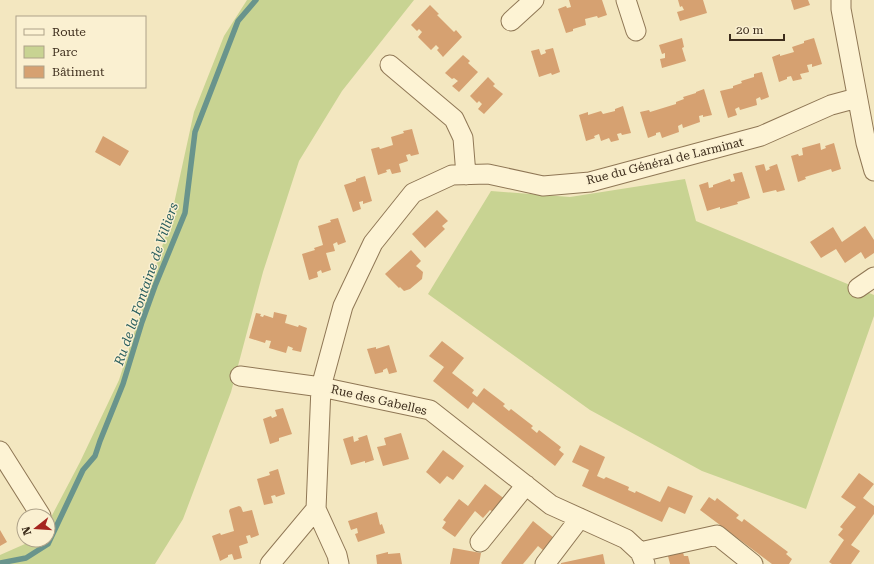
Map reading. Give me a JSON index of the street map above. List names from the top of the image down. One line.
{"streets":{"street":["Rue du Général de Larminat","Rue des Gabelles"]},"crossings":[["Rue du Général de Larminat","Rue des Gabelles"]],"water":["Ru de la Fontaine de Villiers"],"legend":["Route","Parc","Bâtiment"],"scale_bar":"20 m","north":"left"}
